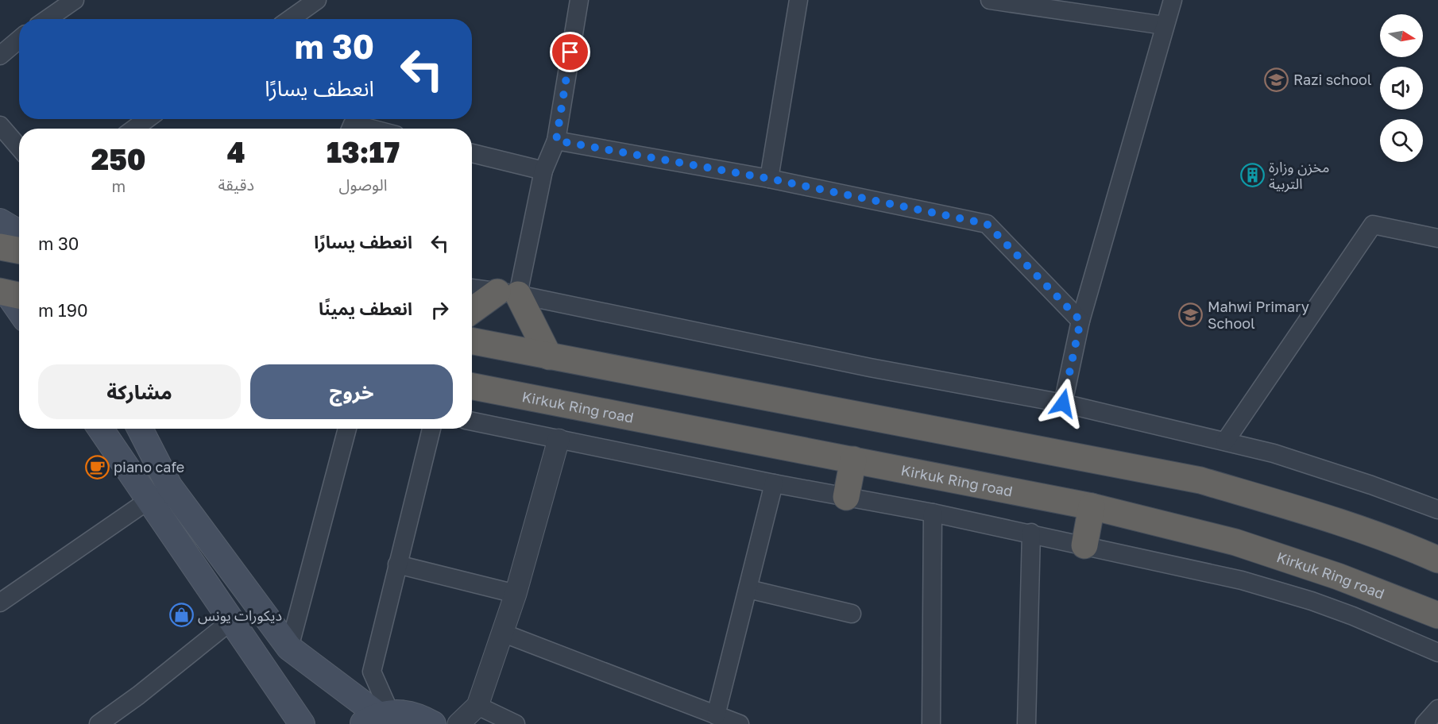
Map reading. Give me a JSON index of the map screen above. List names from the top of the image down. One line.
{"streets":{"highway":["Kirkuk Ring road"]},"places":{"school or university":["Razi school","Mahwi Primary School"],"building":["مخزن وزارة التربية"],"cafe":["piano cafe"],"shop":["ديكورات يونس"]},"north":"right","page":{"turn":["30 m","انعطف يسارًا"],"eta":["13:17","الوصول","4","دقيقة","250","m"],"list":[{"name":"انعطف يسارًا","value":"30 m"},{"name":"انعطف يمينًا","value":"190 m"}],"buttons":["خروج","مشاركة"]}}
